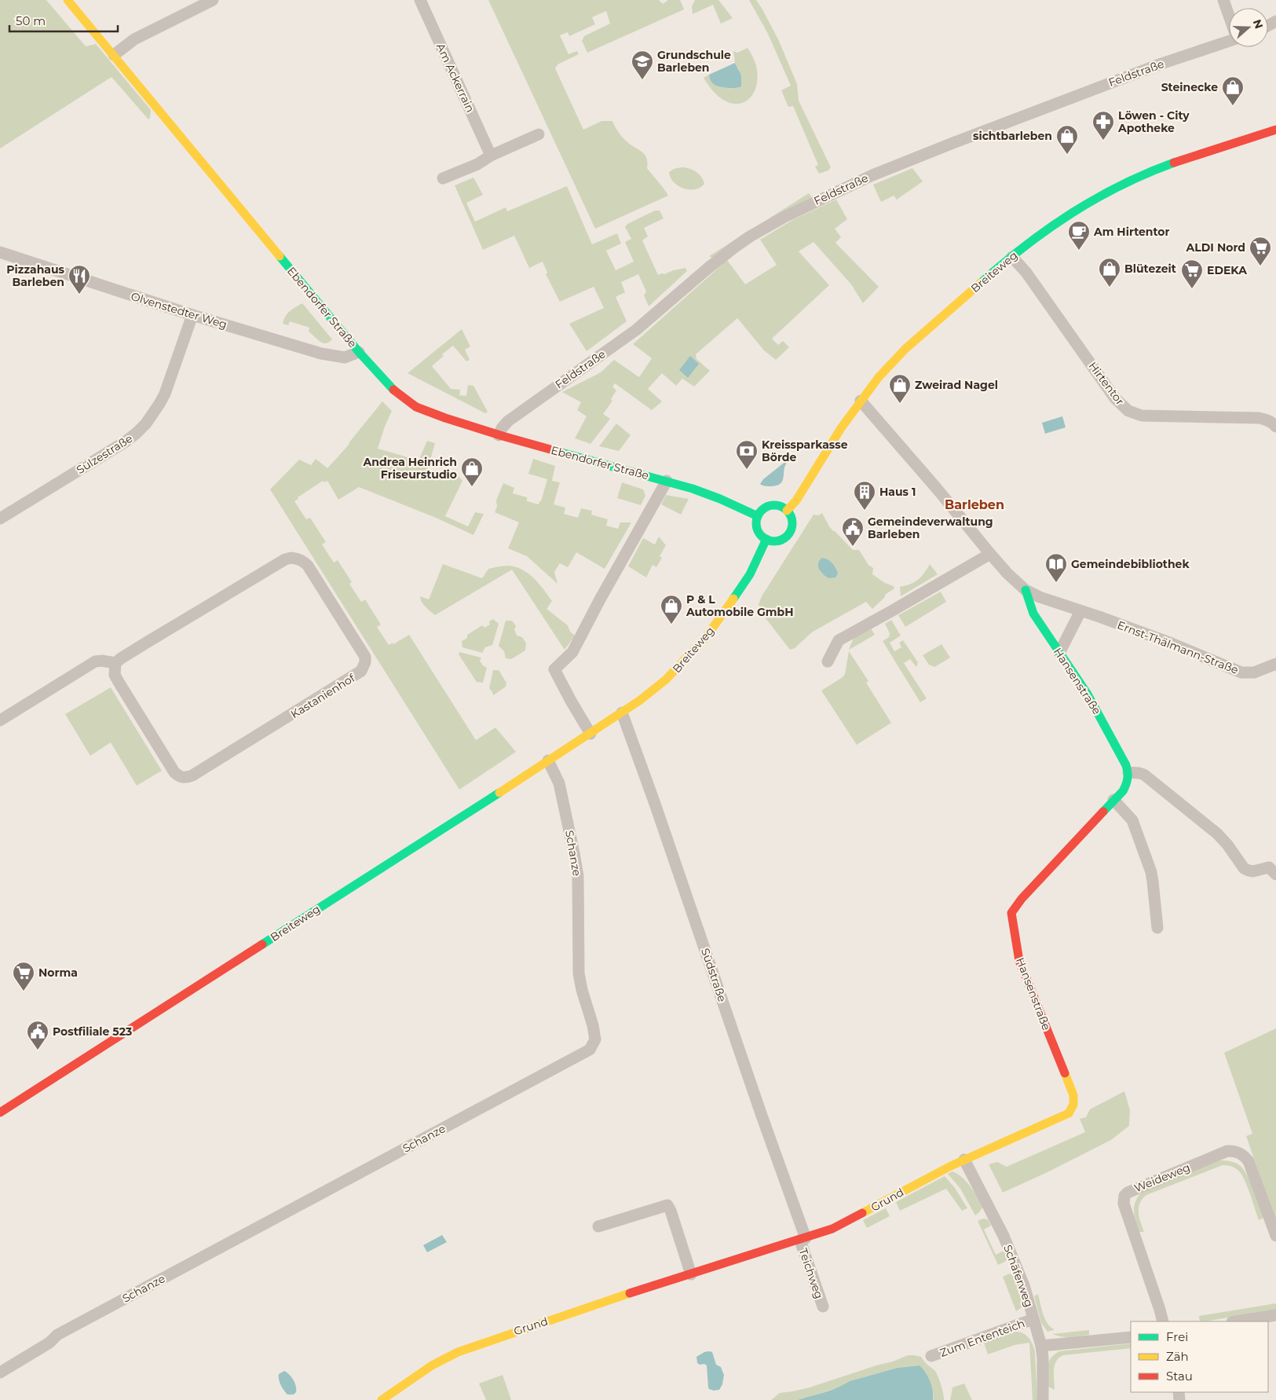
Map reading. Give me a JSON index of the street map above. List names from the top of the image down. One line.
{"streets":{"street":["Feldstraße","Am Ackerrain","Breiteweg","Ebendorfer Straße","Olvenstedter Weg","Hirtentor","Sülzestraße","Ernst-Thälmann-Straße","Hansenstraße","Kastanienhof","Schanze","Südstraße","Weideweg","Grund","Teichweg","Schäferweg","Zum Ententeich"]},"crossings":[["Feldstraße","Ebendorfer Straße"],["Breiteweg","Ebendorfer Straße"],["Breiteweg","Hirtentor"],["Breiteweg","Ernst-Thälmann-Straße"],["Breiteweg","Schanze"],["Breiteweg","Südstraße"],["Ebendorfer Straße","Olvenstedter Weg"],["Olvenstedter Weg","Sülzestraße"],["Ernst-Thälmann-Straße","Hansenstraße"],["Hansenstraße","Grund"],["Südstraße","Grund"],["Südstraße","Teichweg"],["Grund","Teichweg"],["Grund","Schäferweg"],["Schäferweg","Zum Ententeich"]],"districts":["Barleben"],"places":{"school or university":["Grundschule Barleben"],"shop":["Steinecke","sichtbarleben","Blütezeit","Zweirad Nagel","Andrea Heinrich Friseurstudio","P & L Automobile GmbH"],"pharmacy":["Löwen - City Apotheke"],"cafe":["Am Hirtentor"],"supermarket":["ALDI Nord","EDEKA","Norma"],"restaurant":["Pizzahaus Barleben"],"bank":["Kreissparkasse Börde"],"building":["Haus 1"],"public building":["Gemeindeverwaltung Barleben","Postfiliale 523"],"library":["Gemeindebibliothek"]},"legend":["Frei","Zäh","Stau"],"scale_bar":"50 m","north":"right"}
